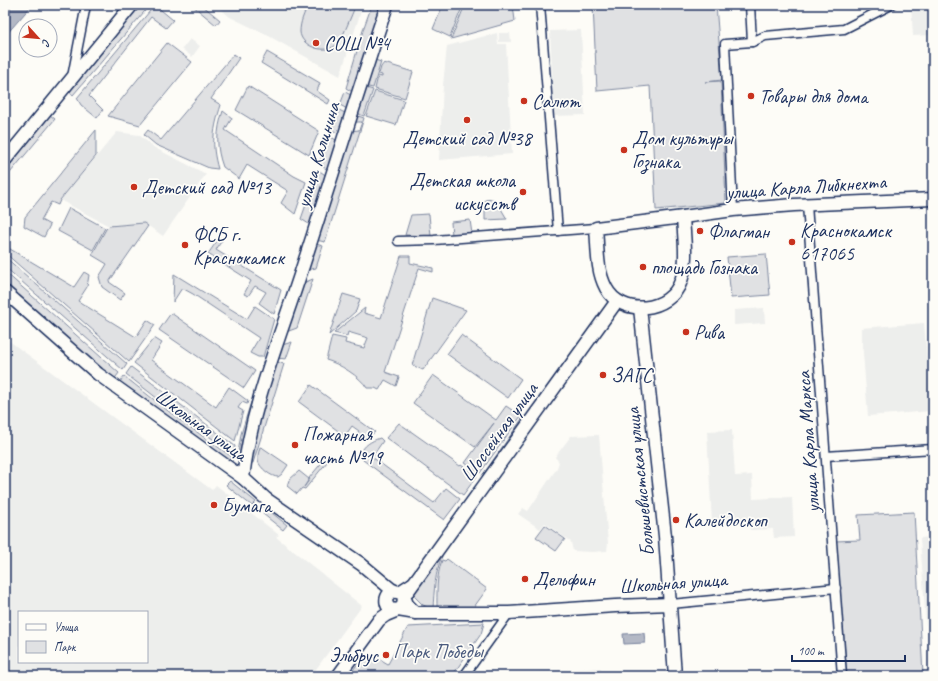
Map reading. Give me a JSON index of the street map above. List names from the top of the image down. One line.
{"streets":{"street":["улица Калинина","улица Карла Либкнехта","Школьная улица","Шоссейная улица","улица Карла Маркса","Большевистская улица"]},"crossings":[["улица Калинина","Школьная улица"],["улица Карла Либкнехта","Шоссейная улица"],["улица Карла Либкнехта","улица Карла Маркса"],["улица Карла Либкнехта","Большевистская улица"],["Школьная улица","Шоссейная улица"],["Школьная улица","улица Карла Маркса"],["Школьная улица","Большевистская улица"],["Шоссейная улица","Большевистская улица"]],"parks":["Парк Победы"],"places":["СОШ №4","Товары для дома","Салют","Детский сад №38","Дом культуры Гознака","Детский сад №13","Детская школа искусств","Флагман","Краснокамск 617065","ФСБ г. Краснокамск","площадь Гознака","Рива","ЗАГС","Пожарная часть №19","Бумага","Калейдоскоп","Дельфин","Эльбрус"],"legend":["Улица","Парк"],"scale_bar":"100 m","north":"bottom right"}
